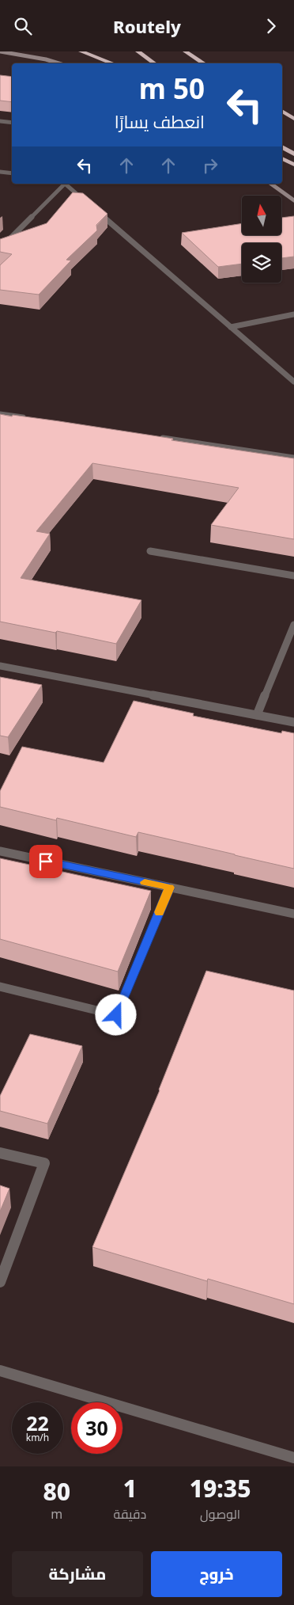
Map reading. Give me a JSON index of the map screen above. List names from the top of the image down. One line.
{"north":"top","page":{"header":"Routely","turn":["50 m","انعطف يسارًا"],"speed":"22 km/h","limit":"30","eta":["19:35","الوصول","1","دقيقة","80","m"],"buttons":["خروج","مشاركة"]}}
